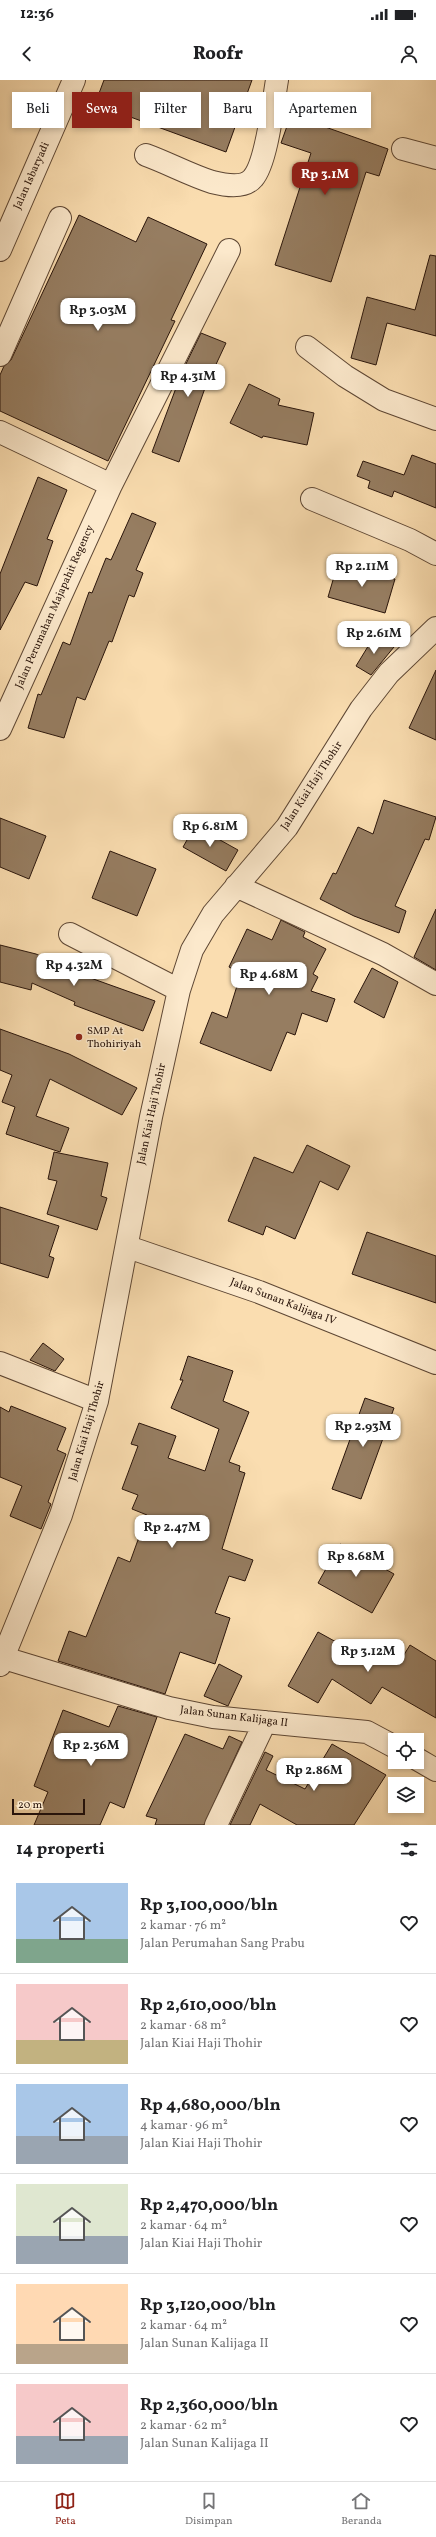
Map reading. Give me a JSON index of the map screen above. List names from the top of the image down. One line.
{"streets":{"street":["Jalan Isbaryadi","Jalan Perumahan Majapahit Regency","Jalan Kiai Haji Thohir","Jalan Sunan Kalijaga IV","Jalan Sunan Kalijaga II"]},"crossings":[["Jalan Kiai Haji Thohir","Jalan Sunan Kalijaga IV"],["Jalan Kiai Haji Thohir","Jalan Sunan Kalijaga II"]],"places":["SMP At Thohiriyah"],"scale_bar":"20 m","page":{"status":"12:36","header":"Roofr","chip":["Beli","Sewa","Filter","Baru","Apartemen"],"price":["Rp 3.1M","Rp 3.03M","Rp 4.31M","Rp 2.11M","Rp 2.61M","Rp 6.81M","Rp 4.32M","Rp 4.68M","Rp 2.93M","Rp 2.47M","Rp 8.68M","Rp 3.12M","Rp 2.36M","Rp 2.86M"],"scale":"20 m","heading":"14 properti","list":[{"name":"Rp 3,100,000/bln","note":"2 kamar · 76 m² · Jalan Perumahan Sang Prabu"},{"name":"Rp 2,610,000/bln","note":"2 kamar · 68 m² · Jalan Kiai Haji Thohir"},{"name":"Rp 4,680,000/bln","note":"4 kamar · 96 m² · Jalan Kiai Haji Thohir"},{"name":"Rp 2,470,000/bln","note":"2 kamar · 64 m² · Jalan Kiai Haji Thohir"},{"name":"Rp 3,120,000/bln","note":"2 kamar · 64 m² · Jalan Sunan Kalijaga II"},{"name":"Rp 2,360,000/bln","note":"2 kamar · 62 m² · Jalan Sunan Kalijaga II"}],"tabs":["Peta","Disimpan","Beranda"]}}
